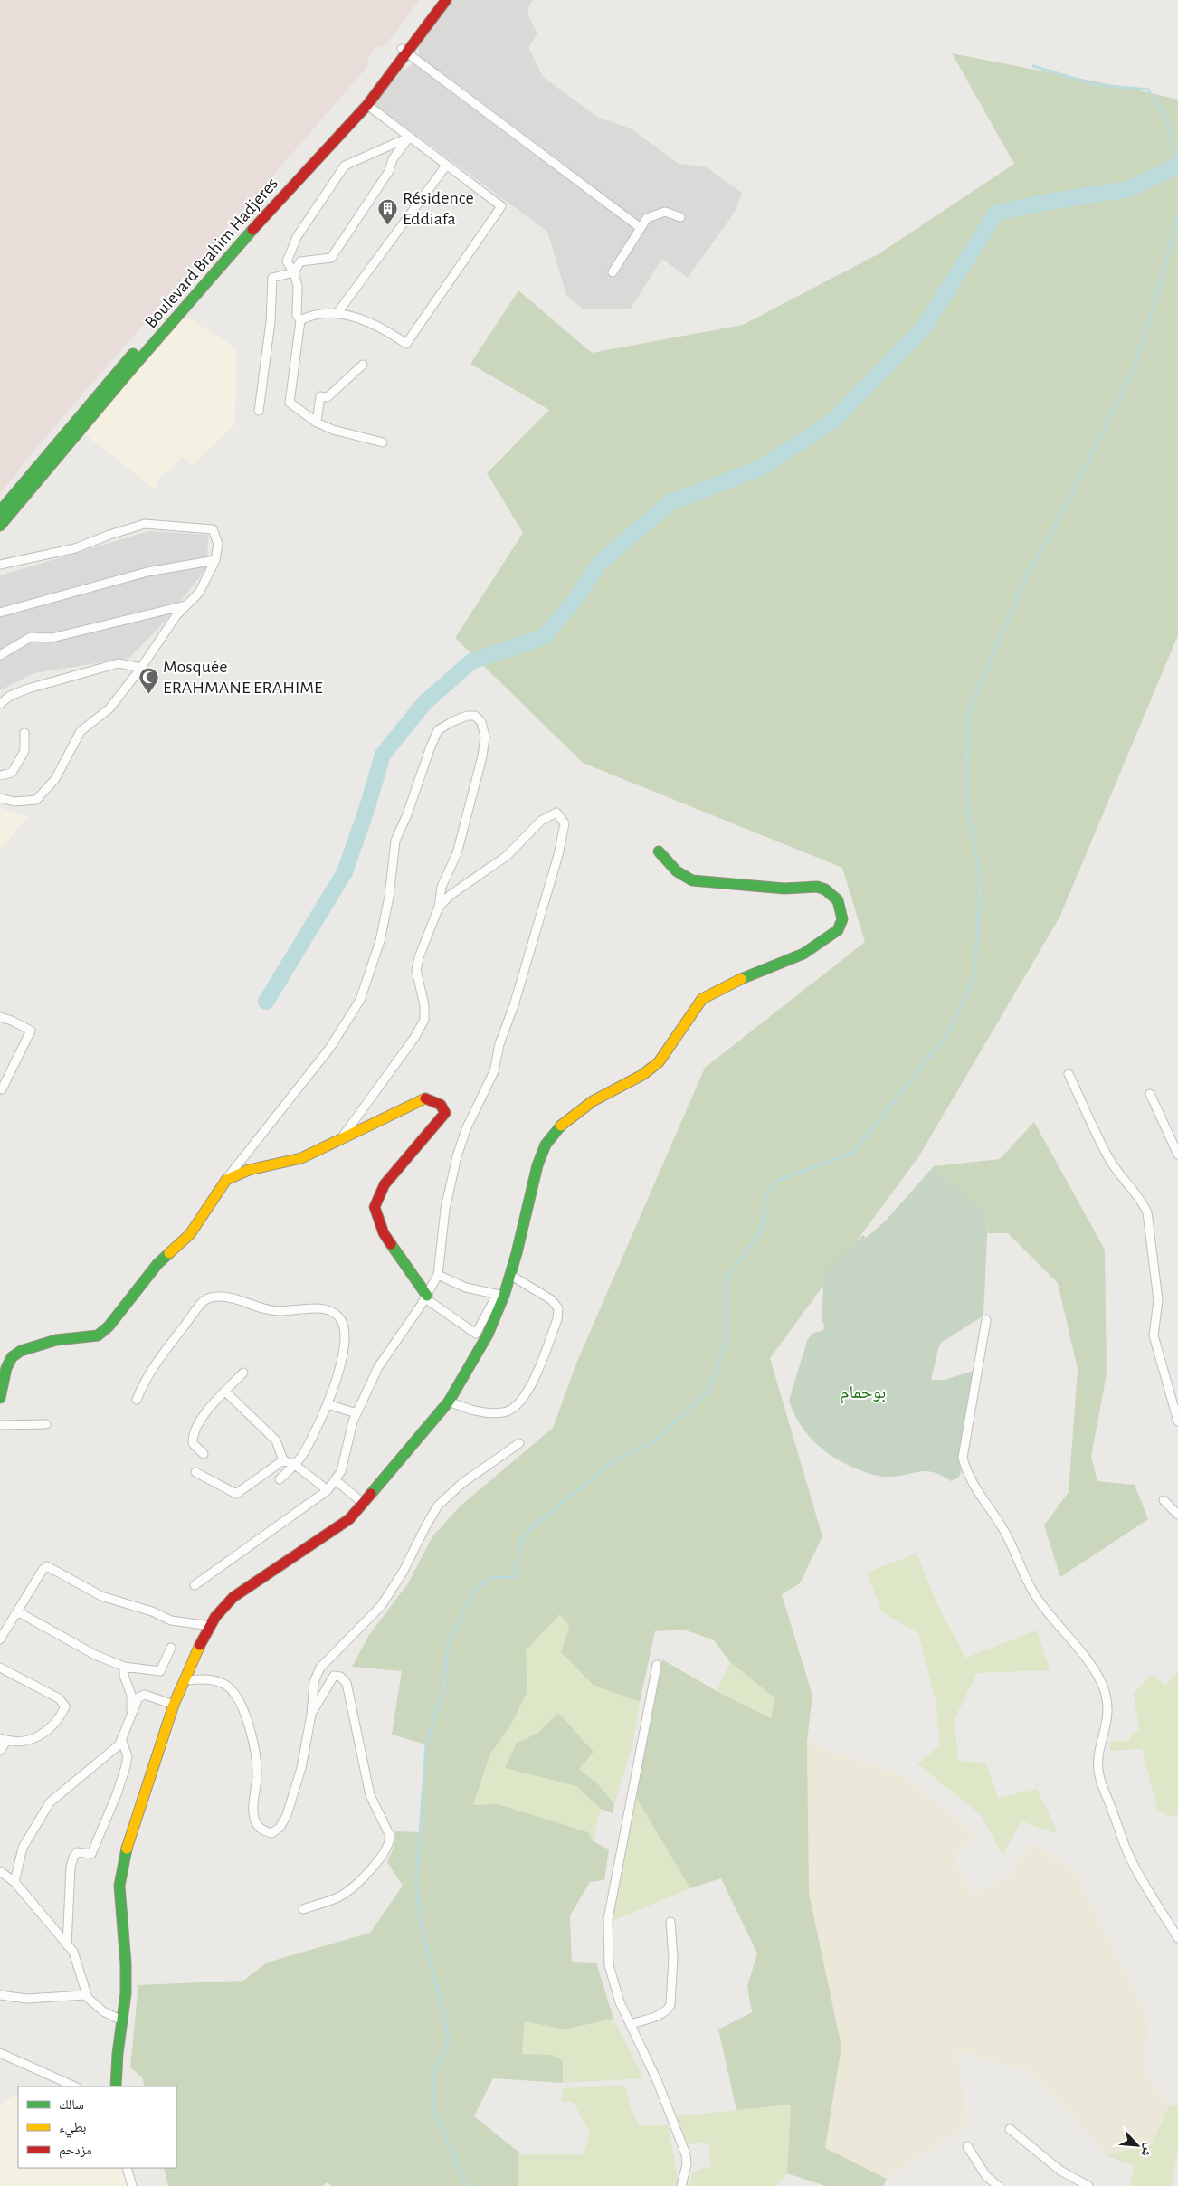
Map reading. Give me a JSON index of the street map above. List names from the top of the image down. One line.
{"streets":{"street":["Boulevard Brahim Hadjeres"]},"parks":["بوحمام"],"places":{"building":["Résidence Eddiafa"],"mosque":["Mosquée ERAHMANE ERAHIME"]},"legend":["سالك","بطيء","مزدحم"],"north":"bottom right"}
